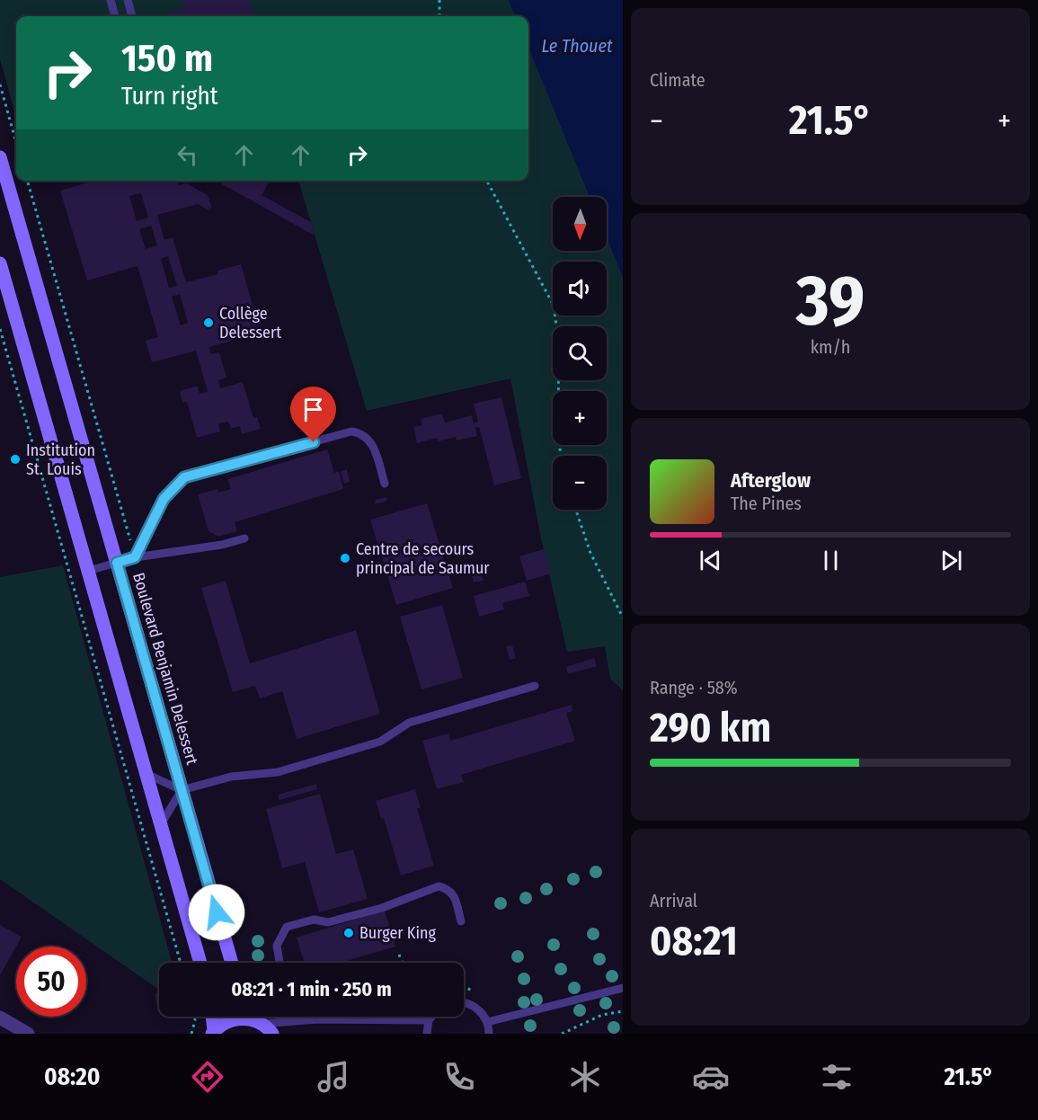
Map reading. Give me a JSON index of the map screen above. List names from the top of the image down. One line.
{"streets":{"main road":["Boulevard Benjamin Delessert"]},"water":["Le Thouet"],"places":["Collège Delessert","Institution St. Louis","Centre de secours principal de Saumur","Burger King"],"north":"bottom","page":{"tile":["Climate",["39","km/h"],["Range · 58%","290 km"],["Arrival","08:21"]],"turn":["150 m","Turn right"],"heat":["−","21.5°","+"],"map_buttons":["+","−"],"song":["Afterglow","The Pines"],"limit":"50","trip":"08:21 · 1 min · 250 m","tabs":["08:20","21.5°"]}}
